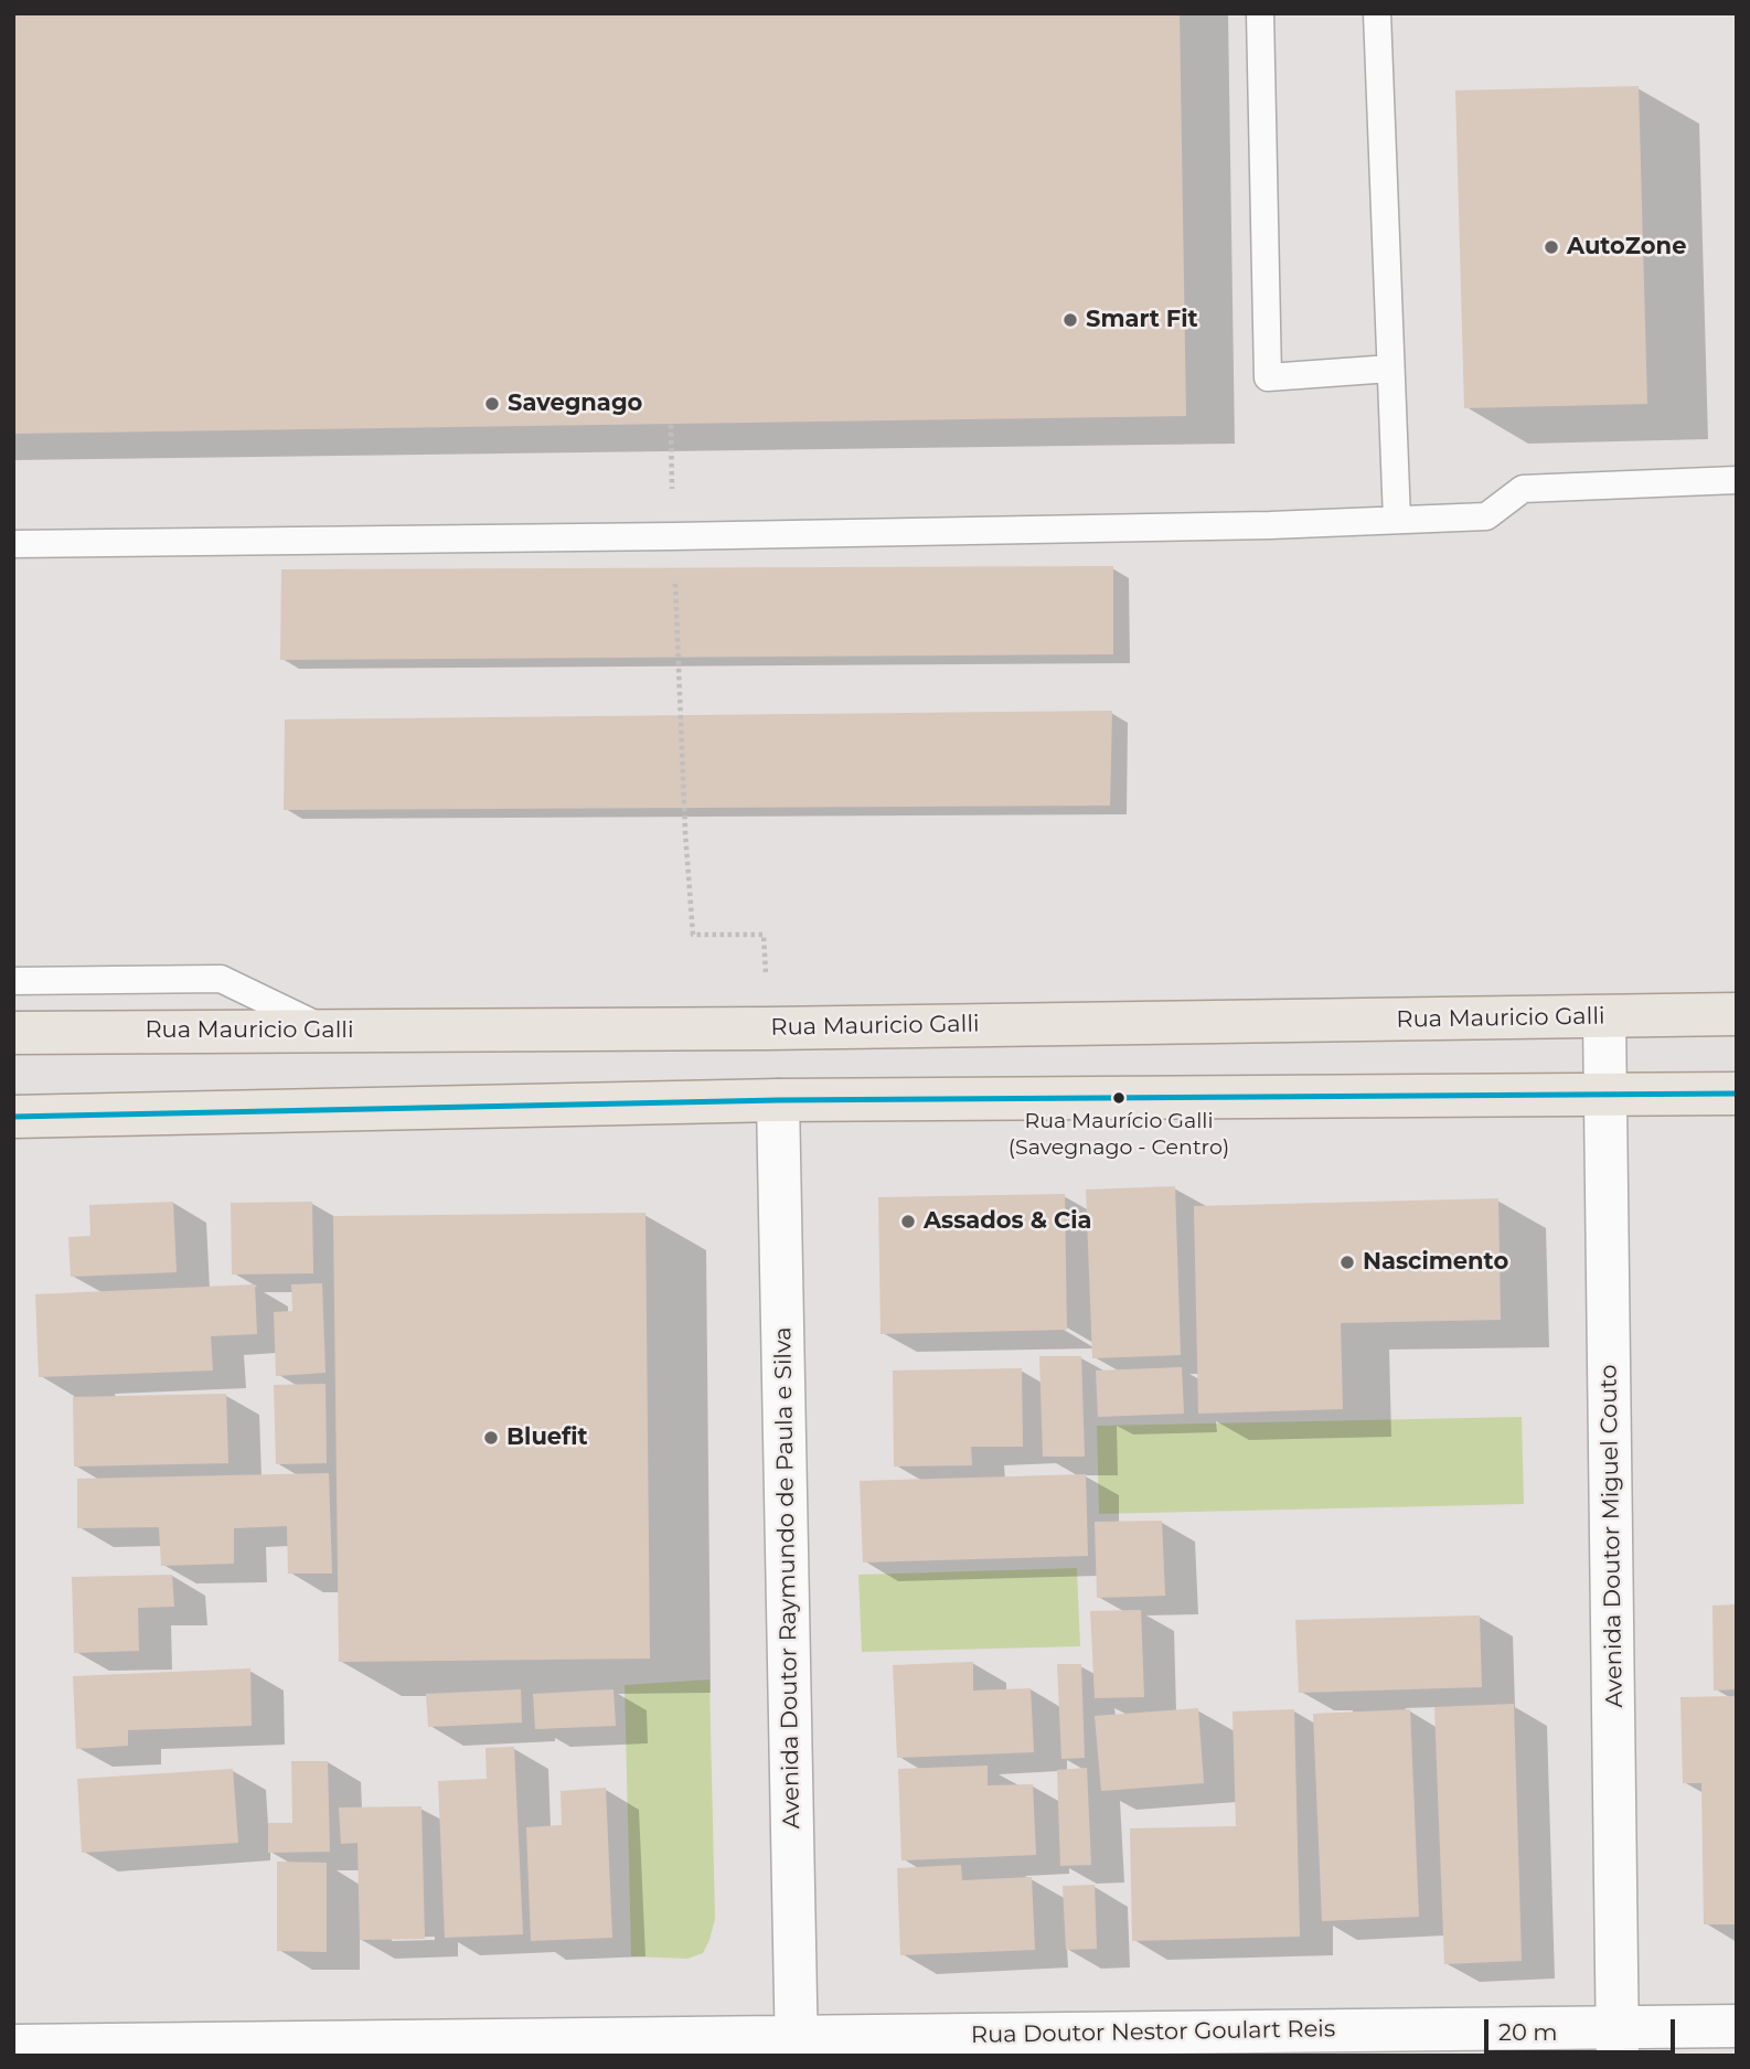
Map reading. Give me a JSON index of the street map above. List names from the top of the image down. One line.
{"streets":{"main road":["Rua Mauricio Galli"],"street":["Avenida Doutor Miguel Couto","Avenida Doutor Raymundo de Paula e Silva","Rua Doutor Nestor Goulart Reis"]},"crossings":[["Rua Mauricio Galli","Avenida Doutor Miguel Couto"],["Avenida Doutor Miguel Couto","Rua Doutor Nestor Goulart Reis"],["Avenida Doutor Raymundo de Paula e Silva","Rua Doutor Nestor Goulart Reis"]],"places":["AutoZone","Smart Fit","Savegnago","Rua Maurício Galli (Savegnago - Centro)","Assados & Cia","Nascimento","Bluefit"],"scale_bar":"20 m"}
